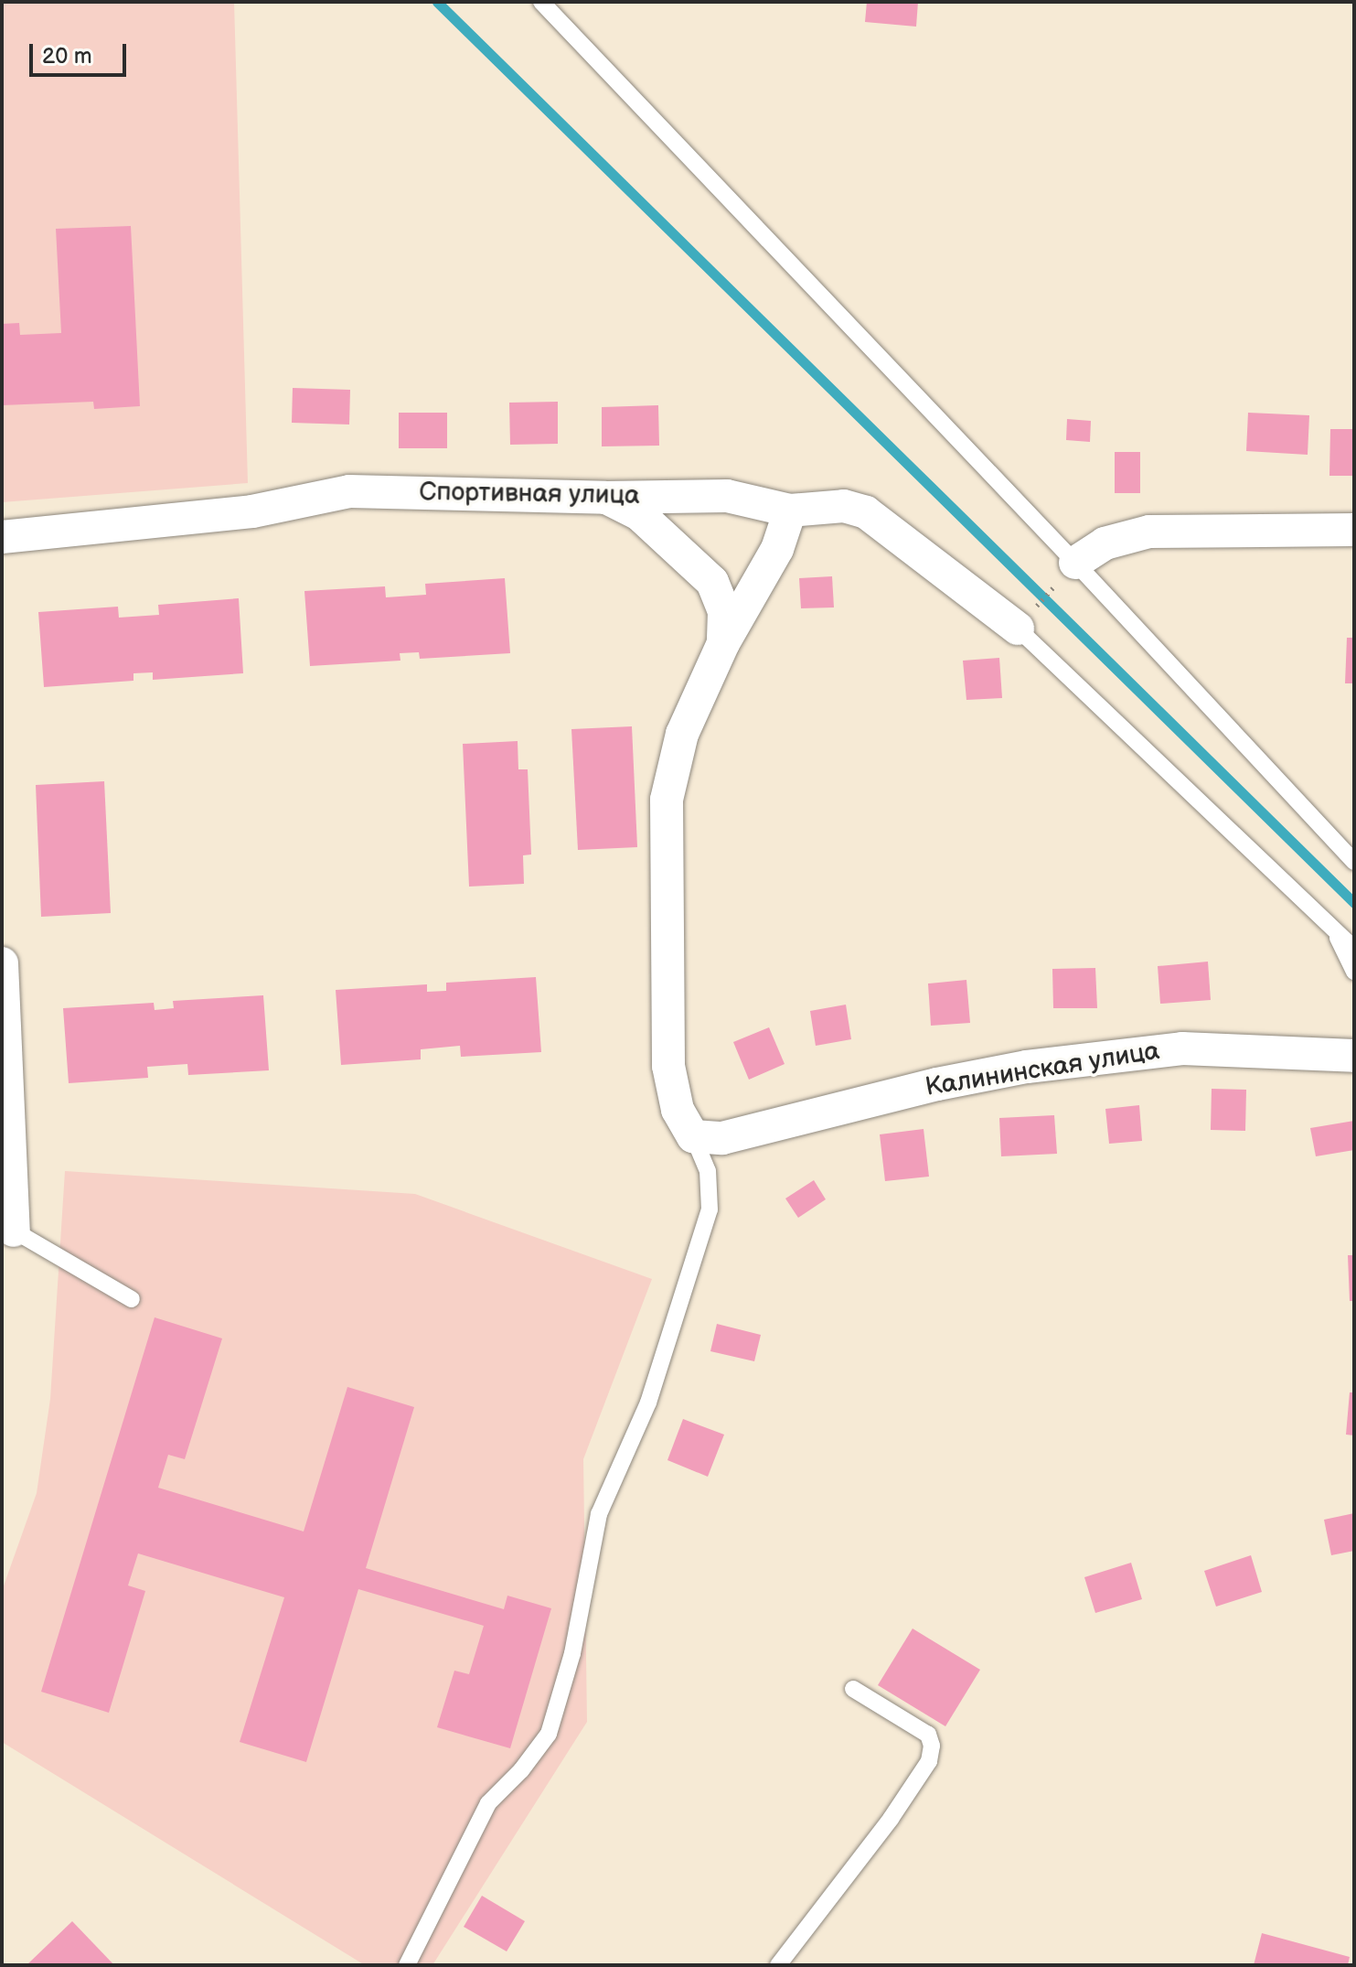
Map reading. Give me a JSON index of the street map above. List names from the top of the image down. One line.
{"streets":{"street":["Спортивная улица","Калининская улица"]},"scale_bar":"20 m"}
